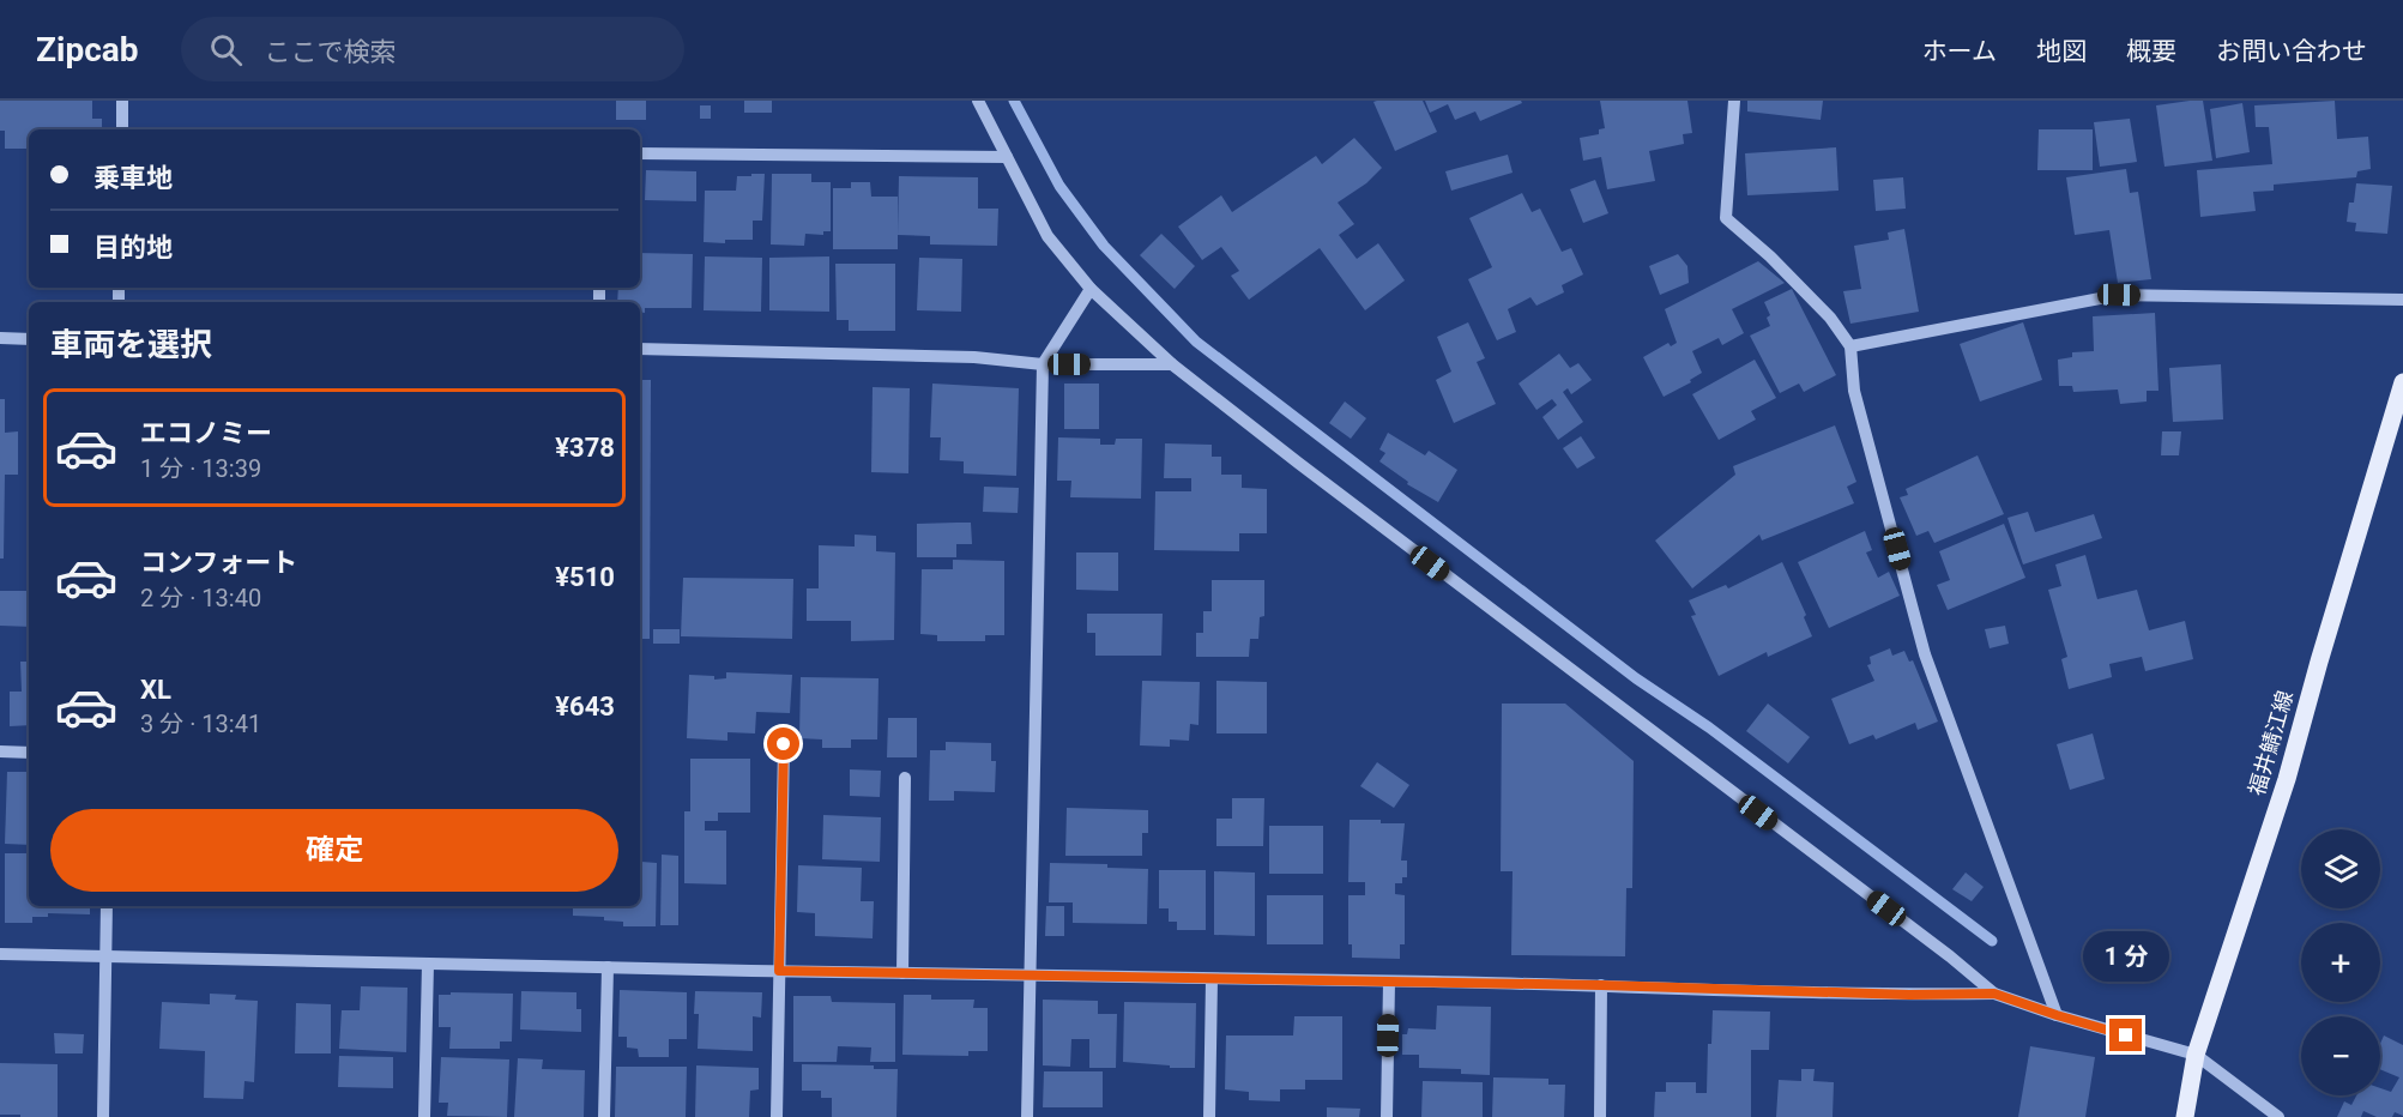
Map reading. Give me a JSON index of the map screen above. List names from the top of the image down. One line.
{"streets":{"main road":["福井鯖江線"]},"page":{"header":"Zipcab","search":"ここで検索","nav":["ホーム","地図","概要","お問い合わせ"],"banner":["乗車地","目的地"],"heading":"車両を選択","list":[{"name":"エコノミー","note":"1 分 · 13:39","value":"¥378"},{"name":"コンフォート","note":"2 分 · 13:40","value":"¥510"},{"name":"XL","note":"3 分 · 13:41","value":"¥643"}],"buttons":"確定","map_buttons":["+","−"],"bubble":"1 分"}}
